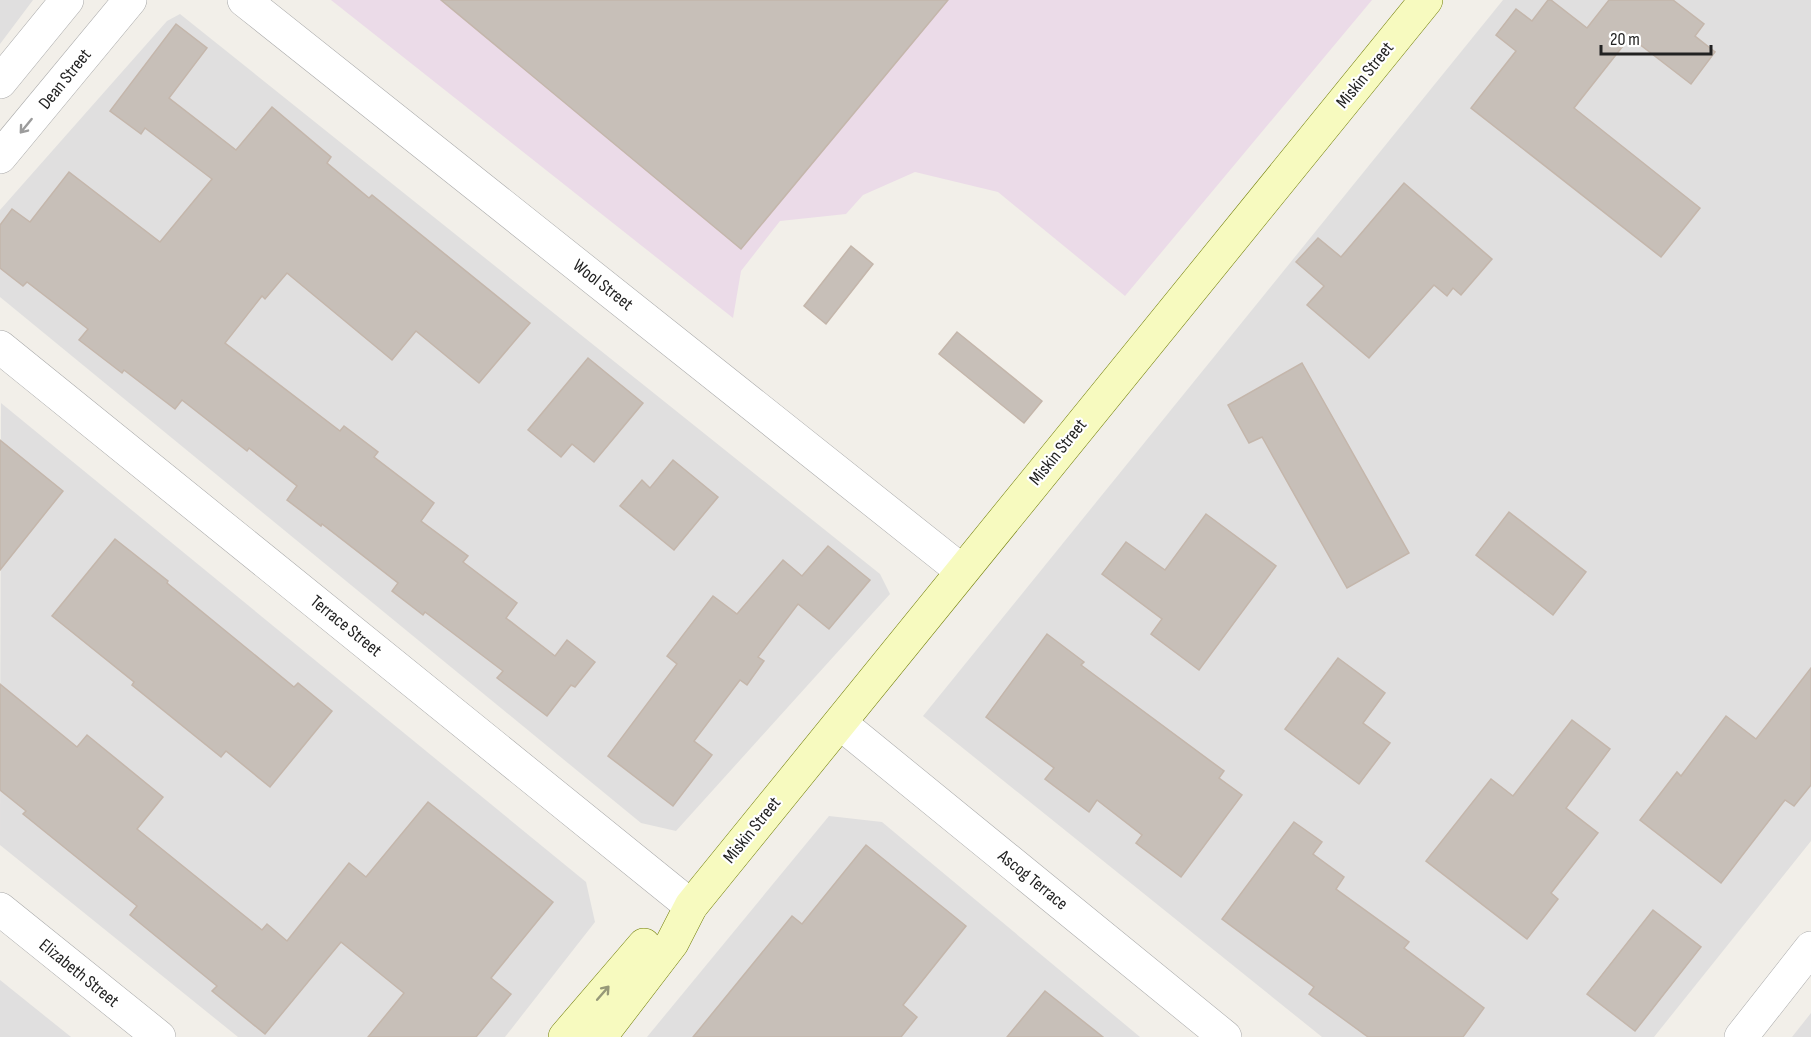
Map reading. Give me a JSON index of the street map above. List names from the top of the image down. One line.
{"streets":{"main road":["Miskin Street"],"street":["Dean Street","Wool Street","Terrace Street","Ascog Terrace","Elizabeth Street"]},"crossings":[["Miskin Street","Wool Street"],["Miskin Street","Terrace Street"],["Miskin Street","Ascog Terrace"]],"scale_bar":"20 m"}
